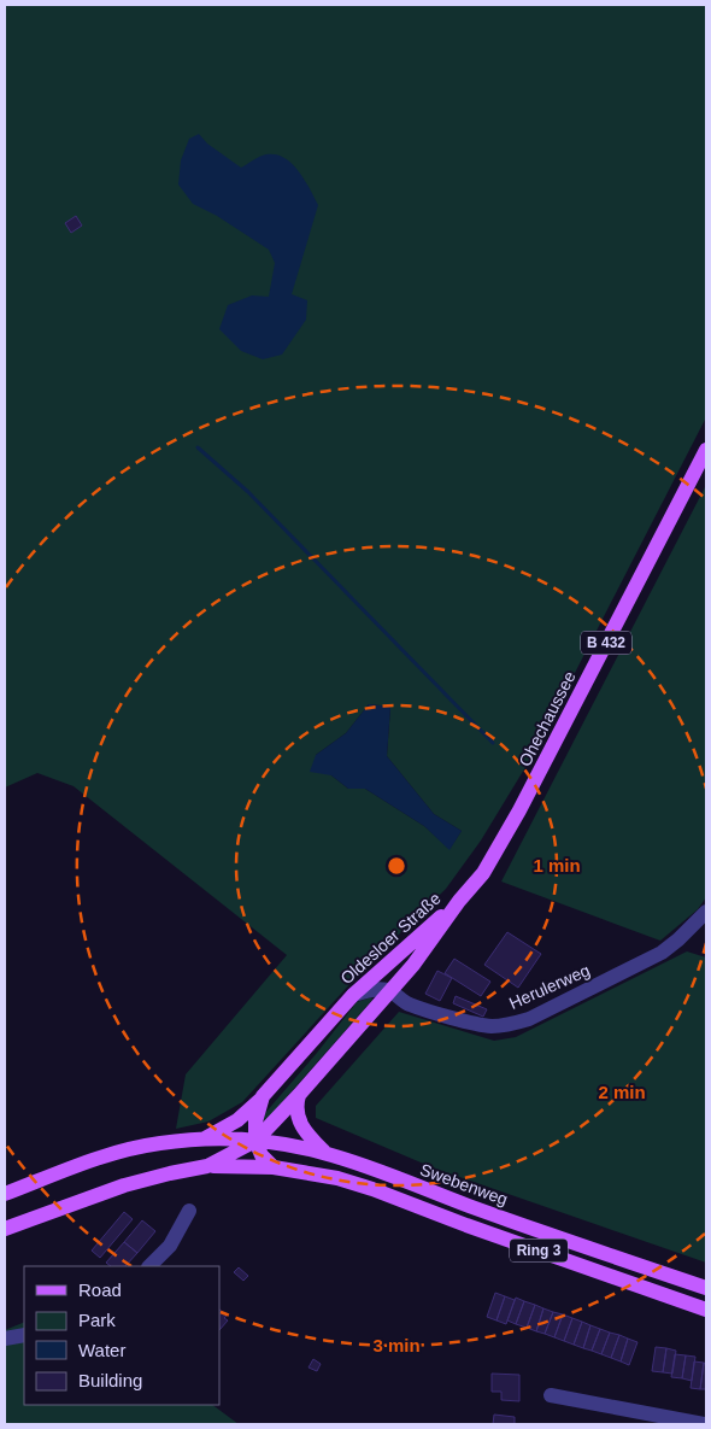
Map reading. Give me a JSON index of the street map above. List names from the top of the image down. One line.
{"streets":{"main road":["B 432","Ohechaussee","Oldesloer Straße","Swebenweg","Ring 3"],"street":["Herulerweg"]},"crossings":[["B 432","Oldesloer Straße"],["B 432","Swebenweg"],["B 432","Ring 3"],["Ohechaussee","Oldesloer Straße"],["Oldesloer Straße","Herulerweg"],["Oldesloer Straße","Swebenweg"],["Oldesloer Straße","Ring 3"],["Swebenweg","Ring 3"]],"legend":["Road","Park","Water","Building"],"rings":["1 min","2 min","3 min"]}
